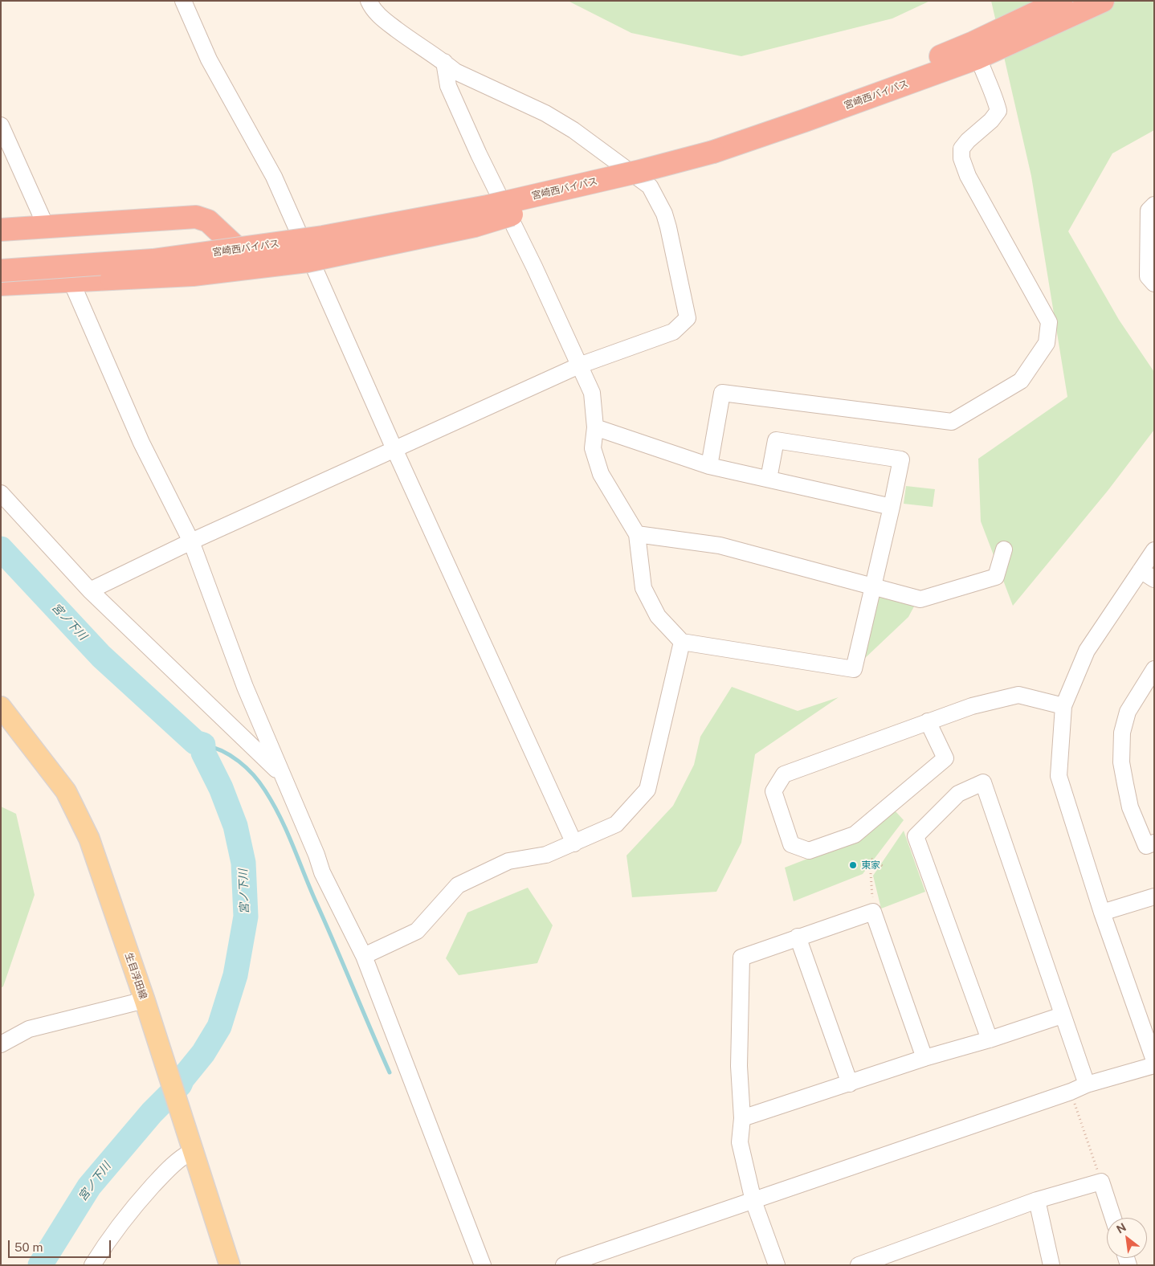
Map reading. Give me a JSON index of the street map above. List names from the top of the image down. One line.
{"streets":{"highway":["宮崎西バイパス"],"main road":["生目浮田線"]},"water":["宮ノ下川"],"places":["東家"],"scale_bar":"50 m","north":"top left"}
